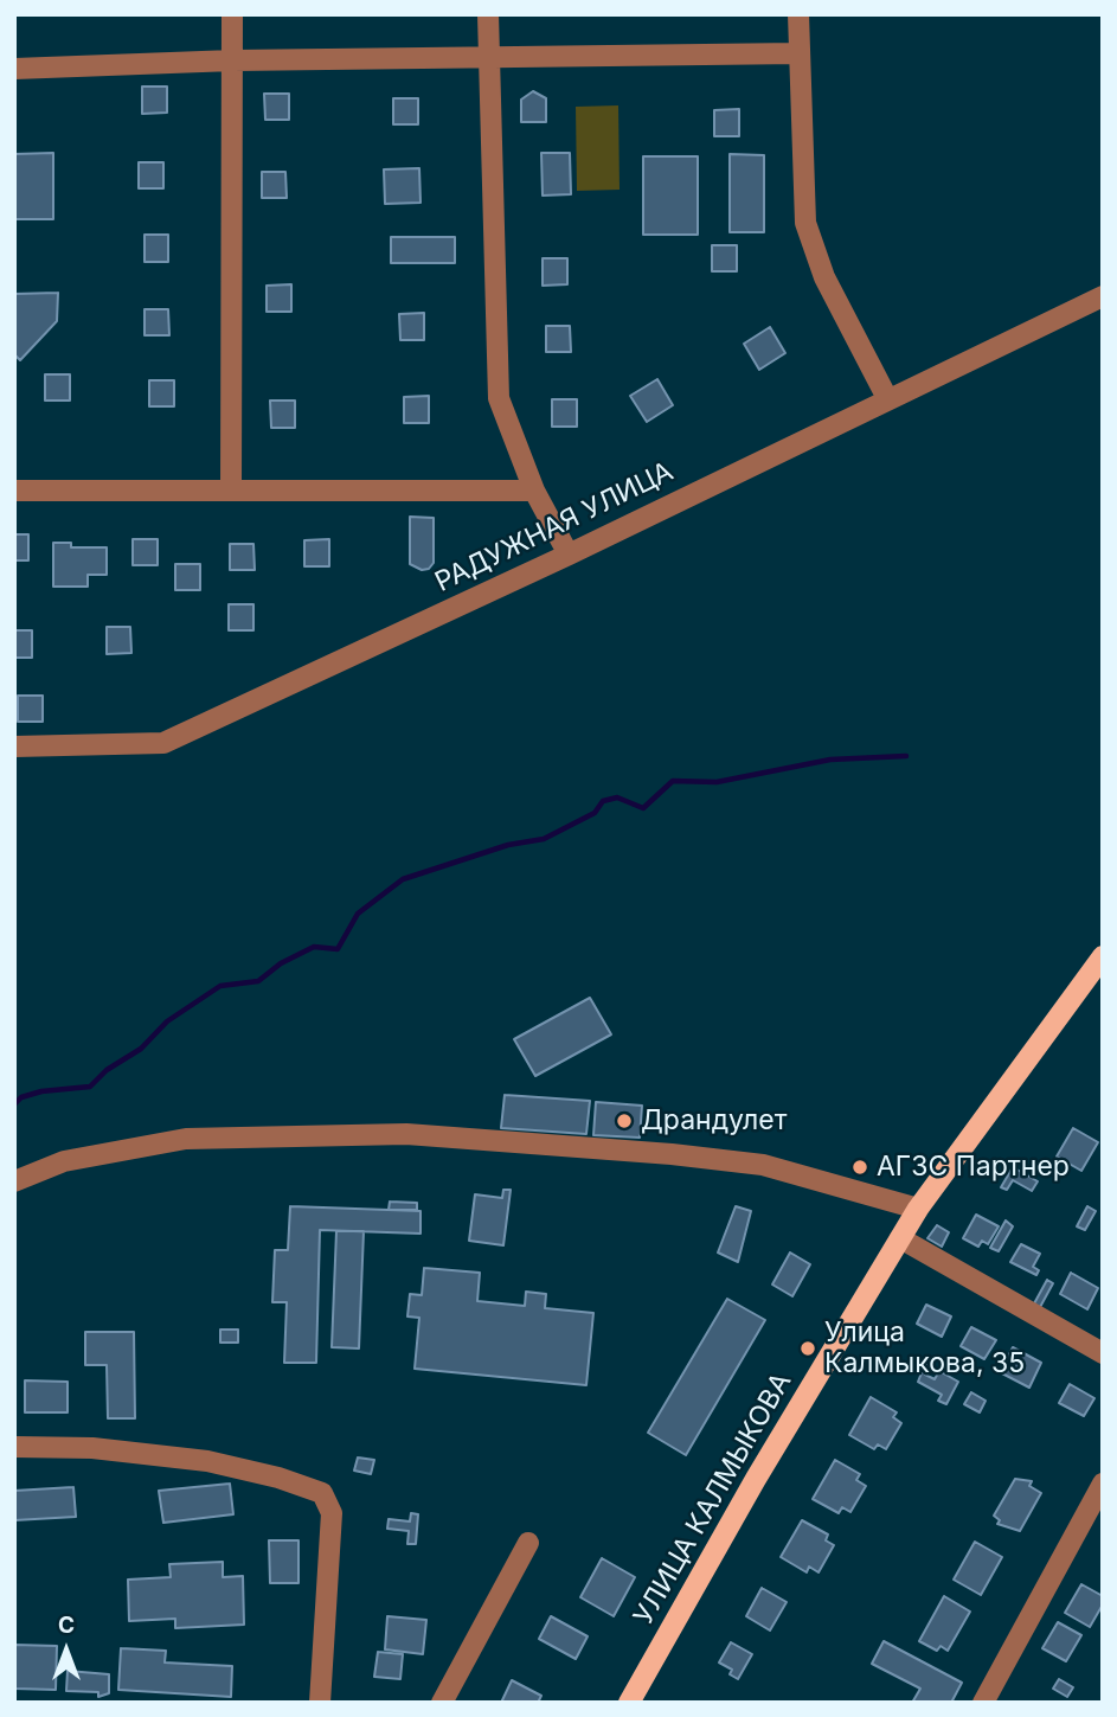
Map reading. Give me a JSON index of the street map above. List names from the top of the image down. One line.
{"streets":{"main road":["УЛИЦА КАЛМЫКОВА"],"street":["РАДУЖНАЯ УЛИЦА"]},"places":["Драндулет","АГЗС Партнер","Улица Калмыкова, 35"],"north":"top"}
